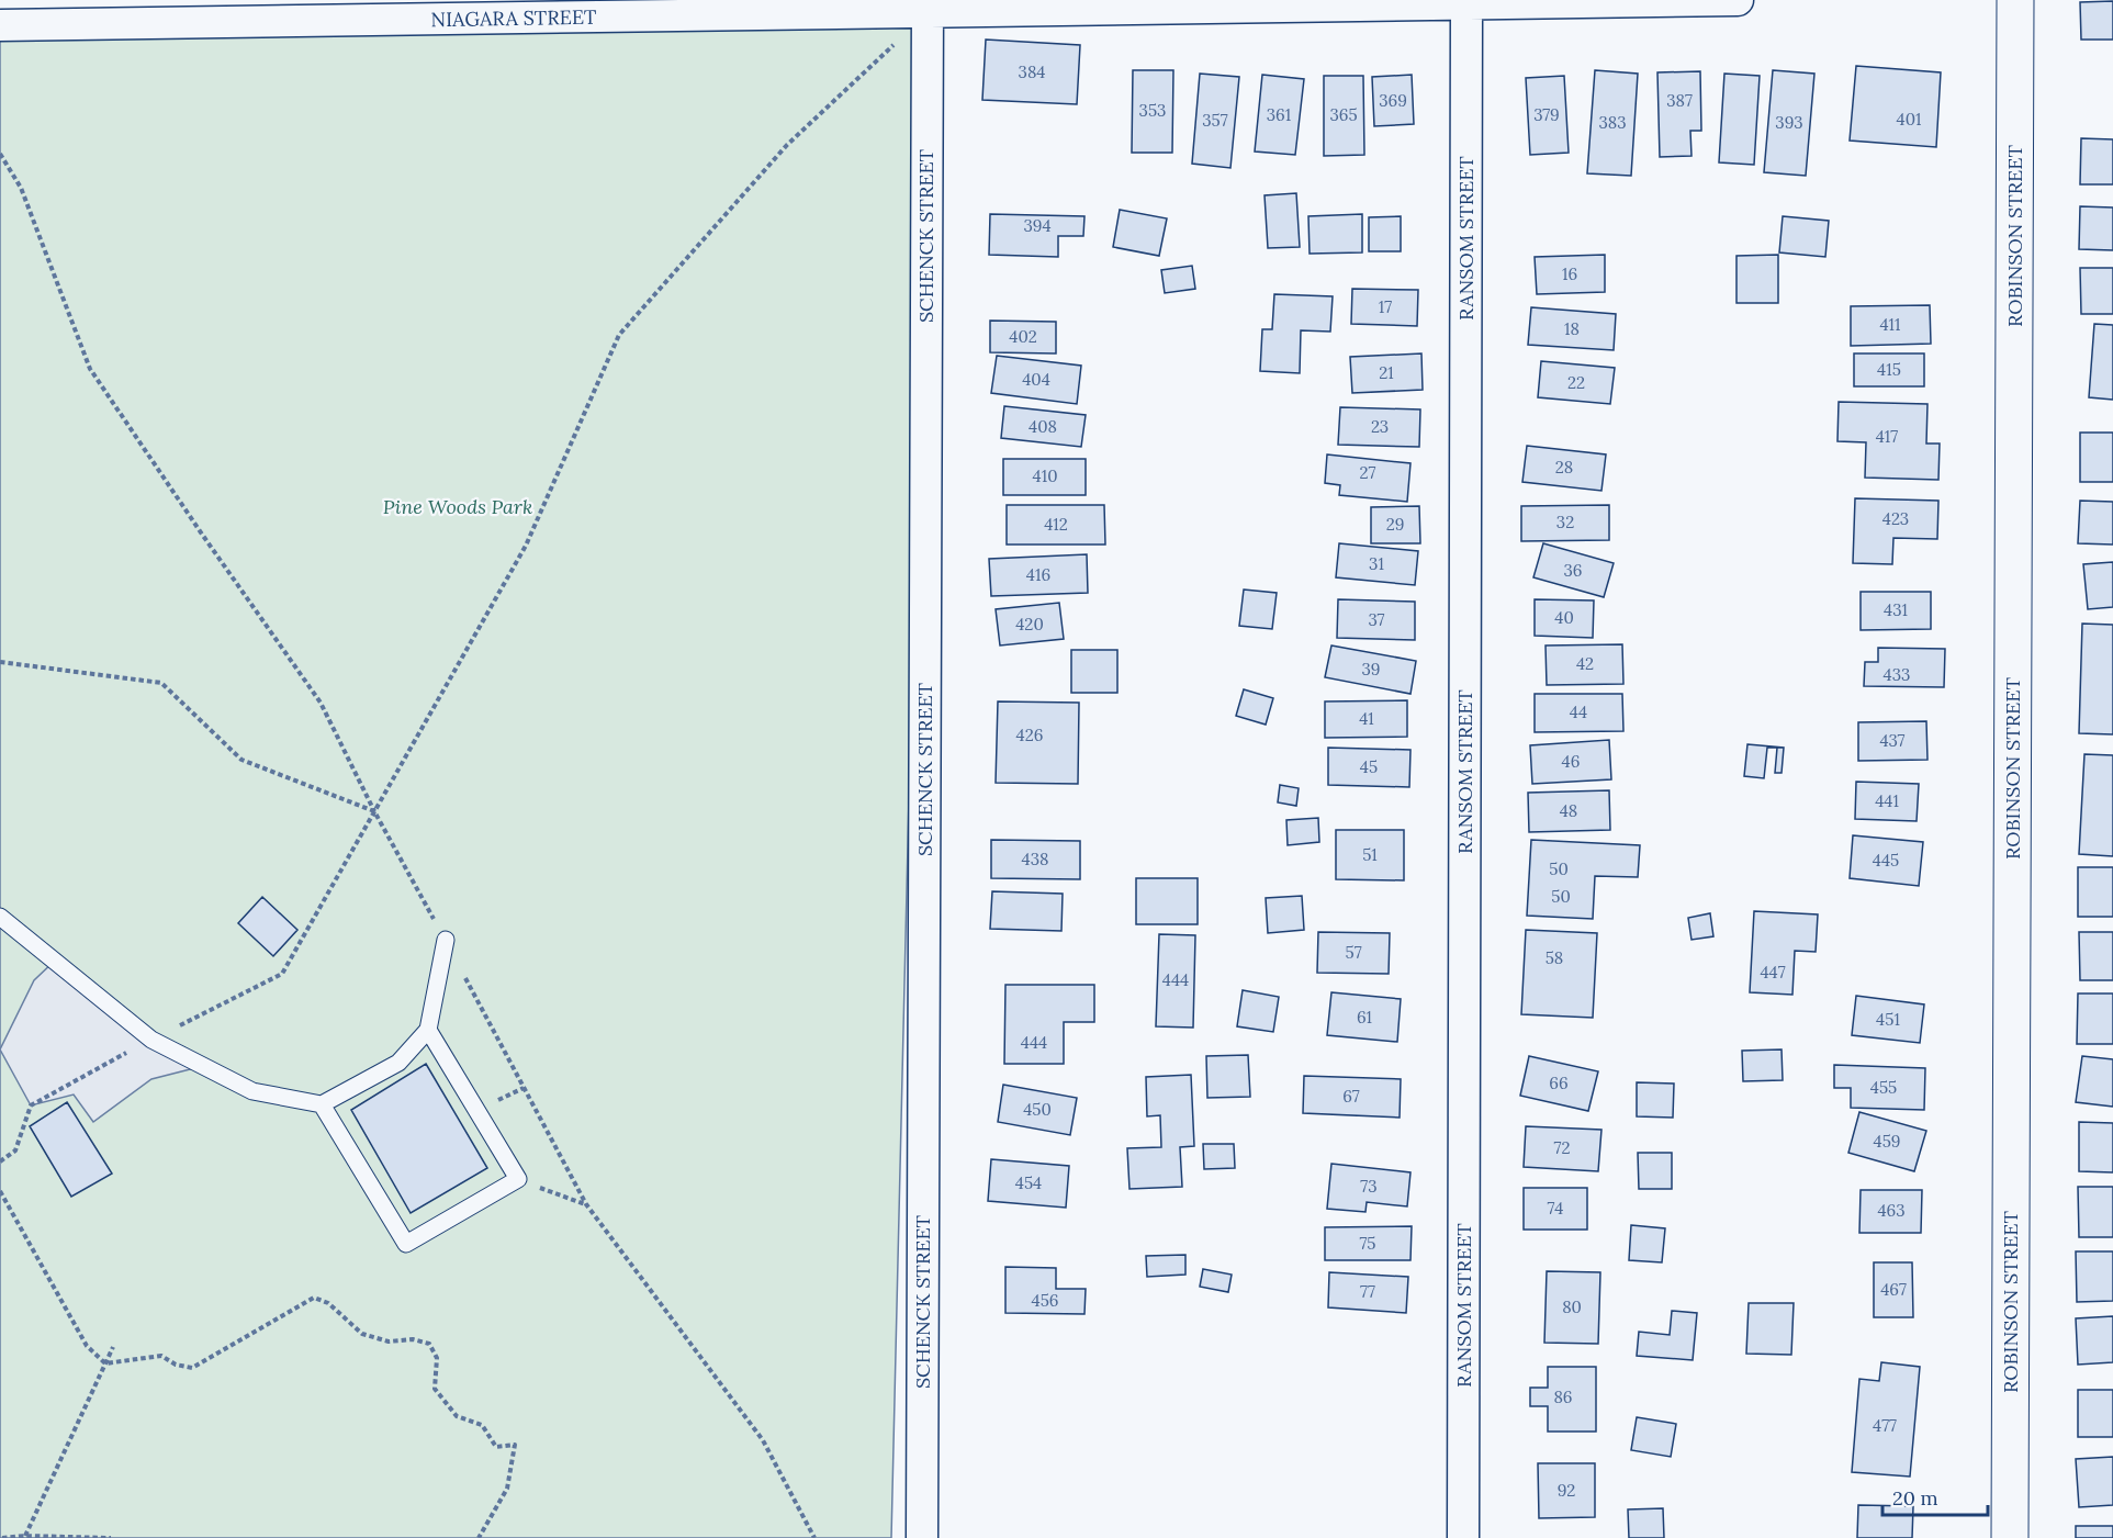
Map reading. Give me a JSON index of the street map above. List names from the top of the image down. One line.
{"streets":{"street":["NIAGARA STREET","SCHENCK STREET","ROBINSON STREET","RANSOM STREET"]},"crossings":[["NIAGARA STREET","SCHENCK STREET"],["NIAGARA STREET","RANSOM STREET"]],"parks":["Pine Woods Park"],"house_numbers":["384","369","387","353","361","365","379","401","357","383","393","394","16","17","411","18","402","415","21","404","22","408","23","417","28","27","410","423","32","412","29","31","36","416","431","40","37","420","42","39","433","44","41","426","437","46","45","441","48","51","438","445","50","50","57","58","447","444","61","451","444","66","455","67","450","459","72","454","73","74","463","75","467","77","456","80","86","477","92"],"scale_bar":"20 m"}
